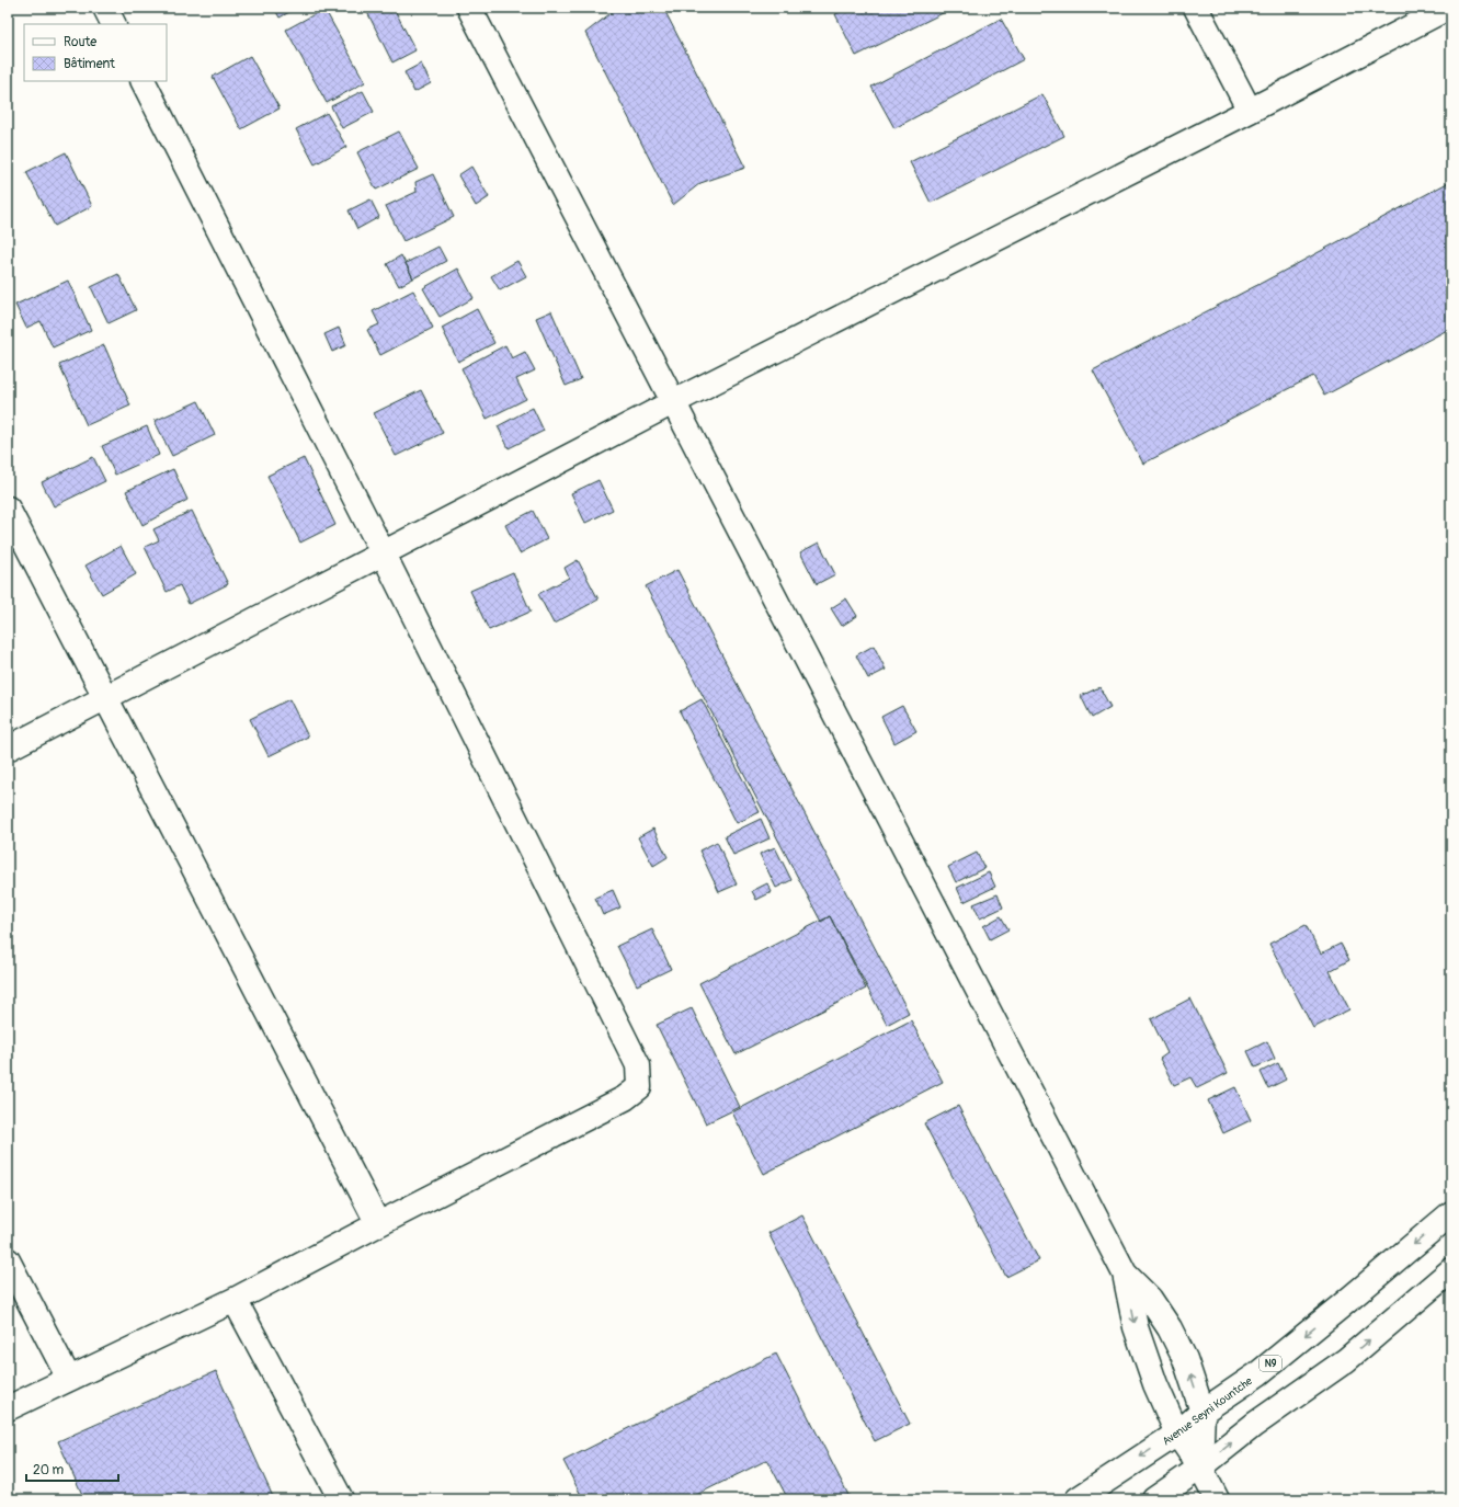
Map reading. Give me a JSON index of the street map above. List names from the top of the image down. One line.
{"streets":{"main road":["N9","Avenue Seyni Kountche"]},"legend":["Route","Bâtiment"],"scale_bar":"20 m"}
